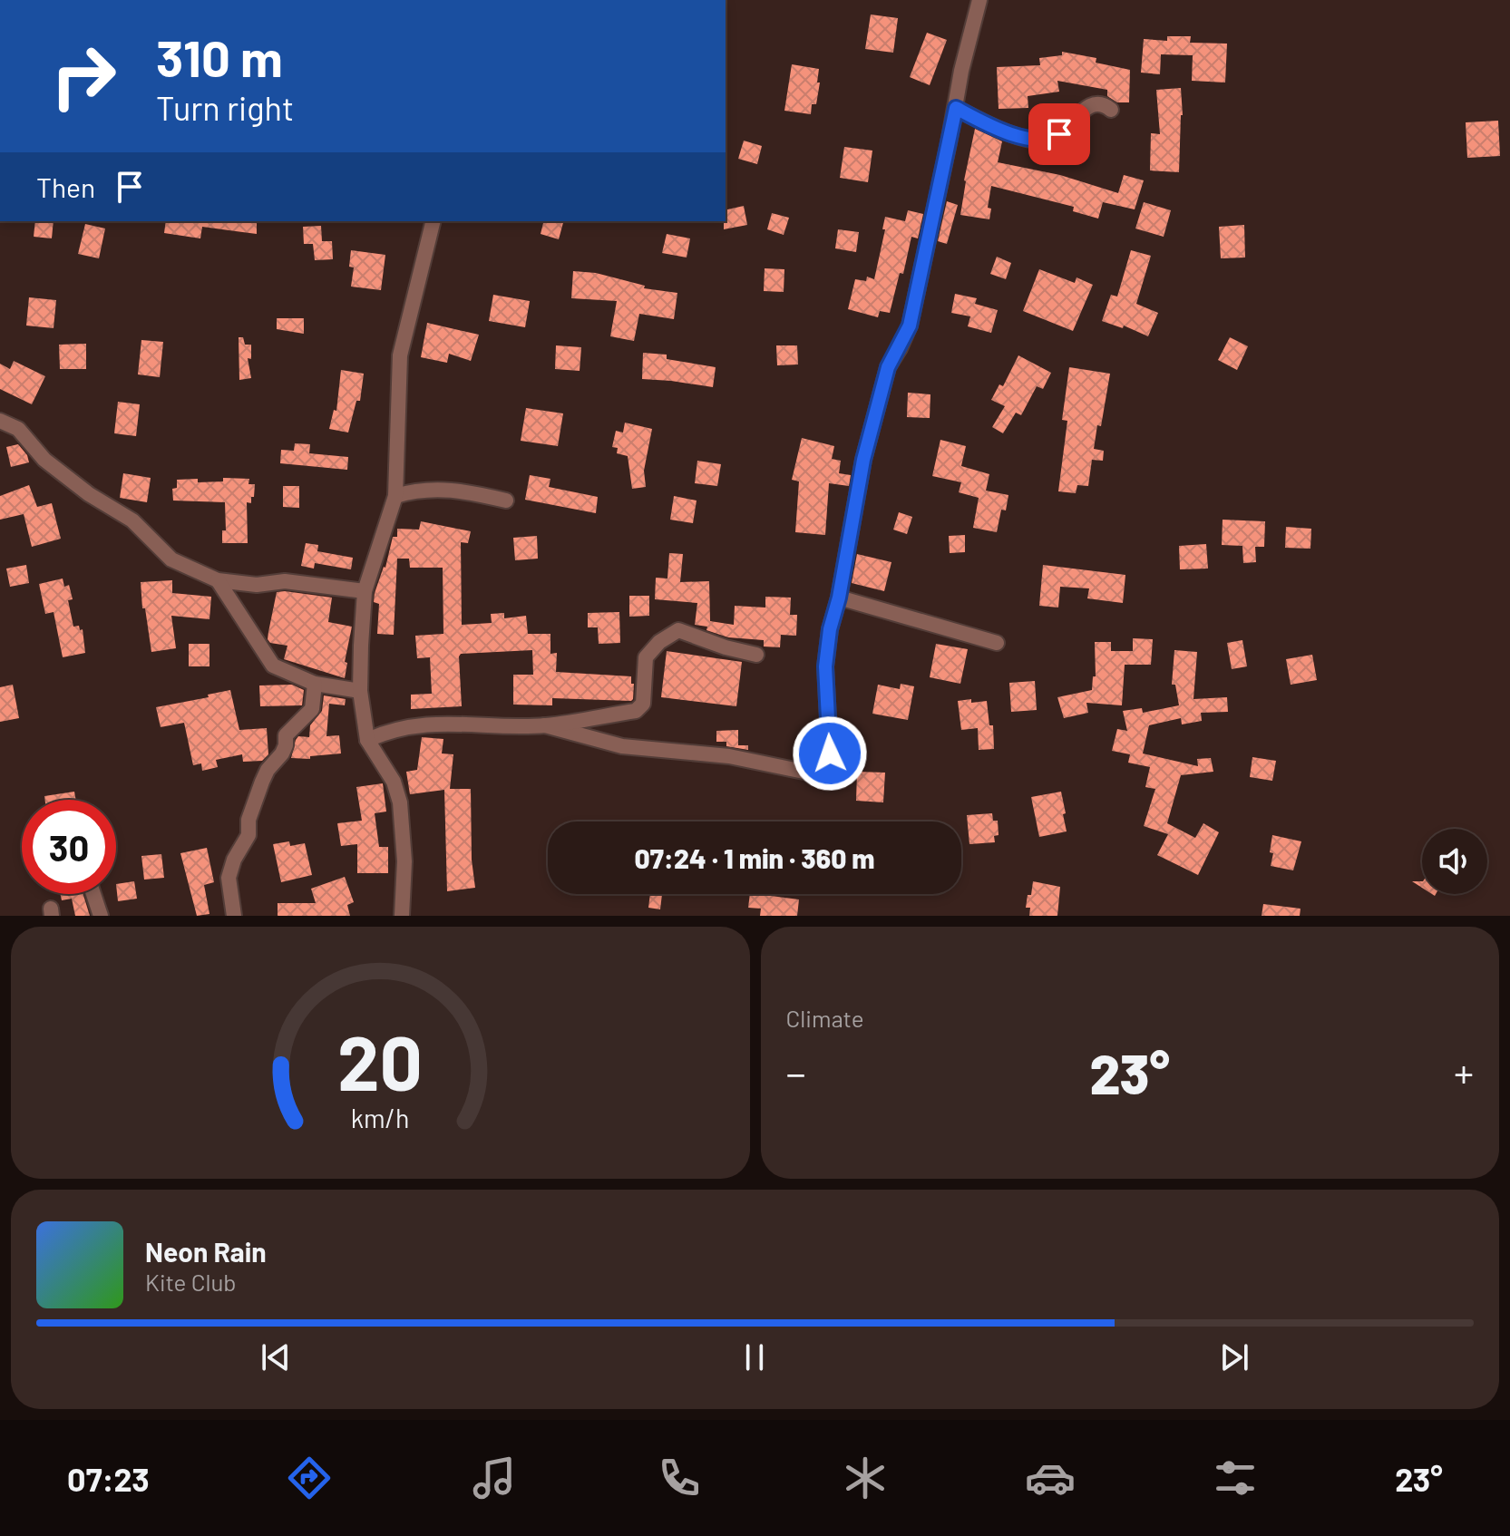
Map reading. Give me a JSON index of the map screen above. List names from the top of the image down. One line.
{"page":{"turn":["310 m","Turn right"],"then":"Then","limit":"30","trip":"07:24 · 1 min · 360 m","tile":"Climate","heat":["−","23°","+"],"song":["Neon Rain","Kite Club"],"tabs":["07:23","23°"],"gauge":["20","km/h"]}}
